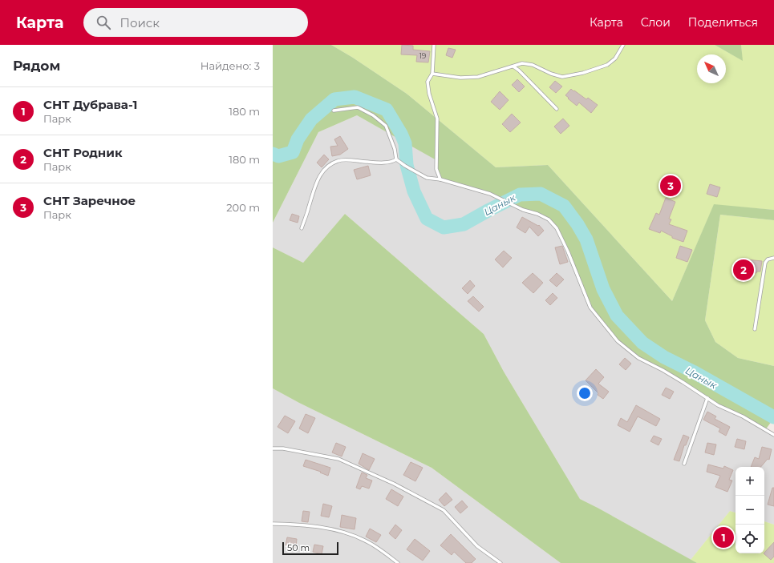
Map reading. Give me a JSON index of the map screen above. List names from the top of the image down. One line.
{"water":["Цанык"],"house_numbers":["19"],"scale_bar":"50 m","north":"top left","page":{"header":"Карта","search":"Поиск","nav":["Карта","Слои","Поделиться"],"heading":["Рядом","Найдено: 3"],"list":[{"mark":"1","name":"СНТ Дубрава-1","note":"Парк","value":"180 m"},{"mark":"2","name":"СНТ Родник","note":"Парк","value":"180 m"},{"mark":"3","name":"СНТ Заречное","note":"Парк","value":"200 m"}],"pins":["3","2","1"],"map_buttons":["+","−"],"scale":"50 m"}}
